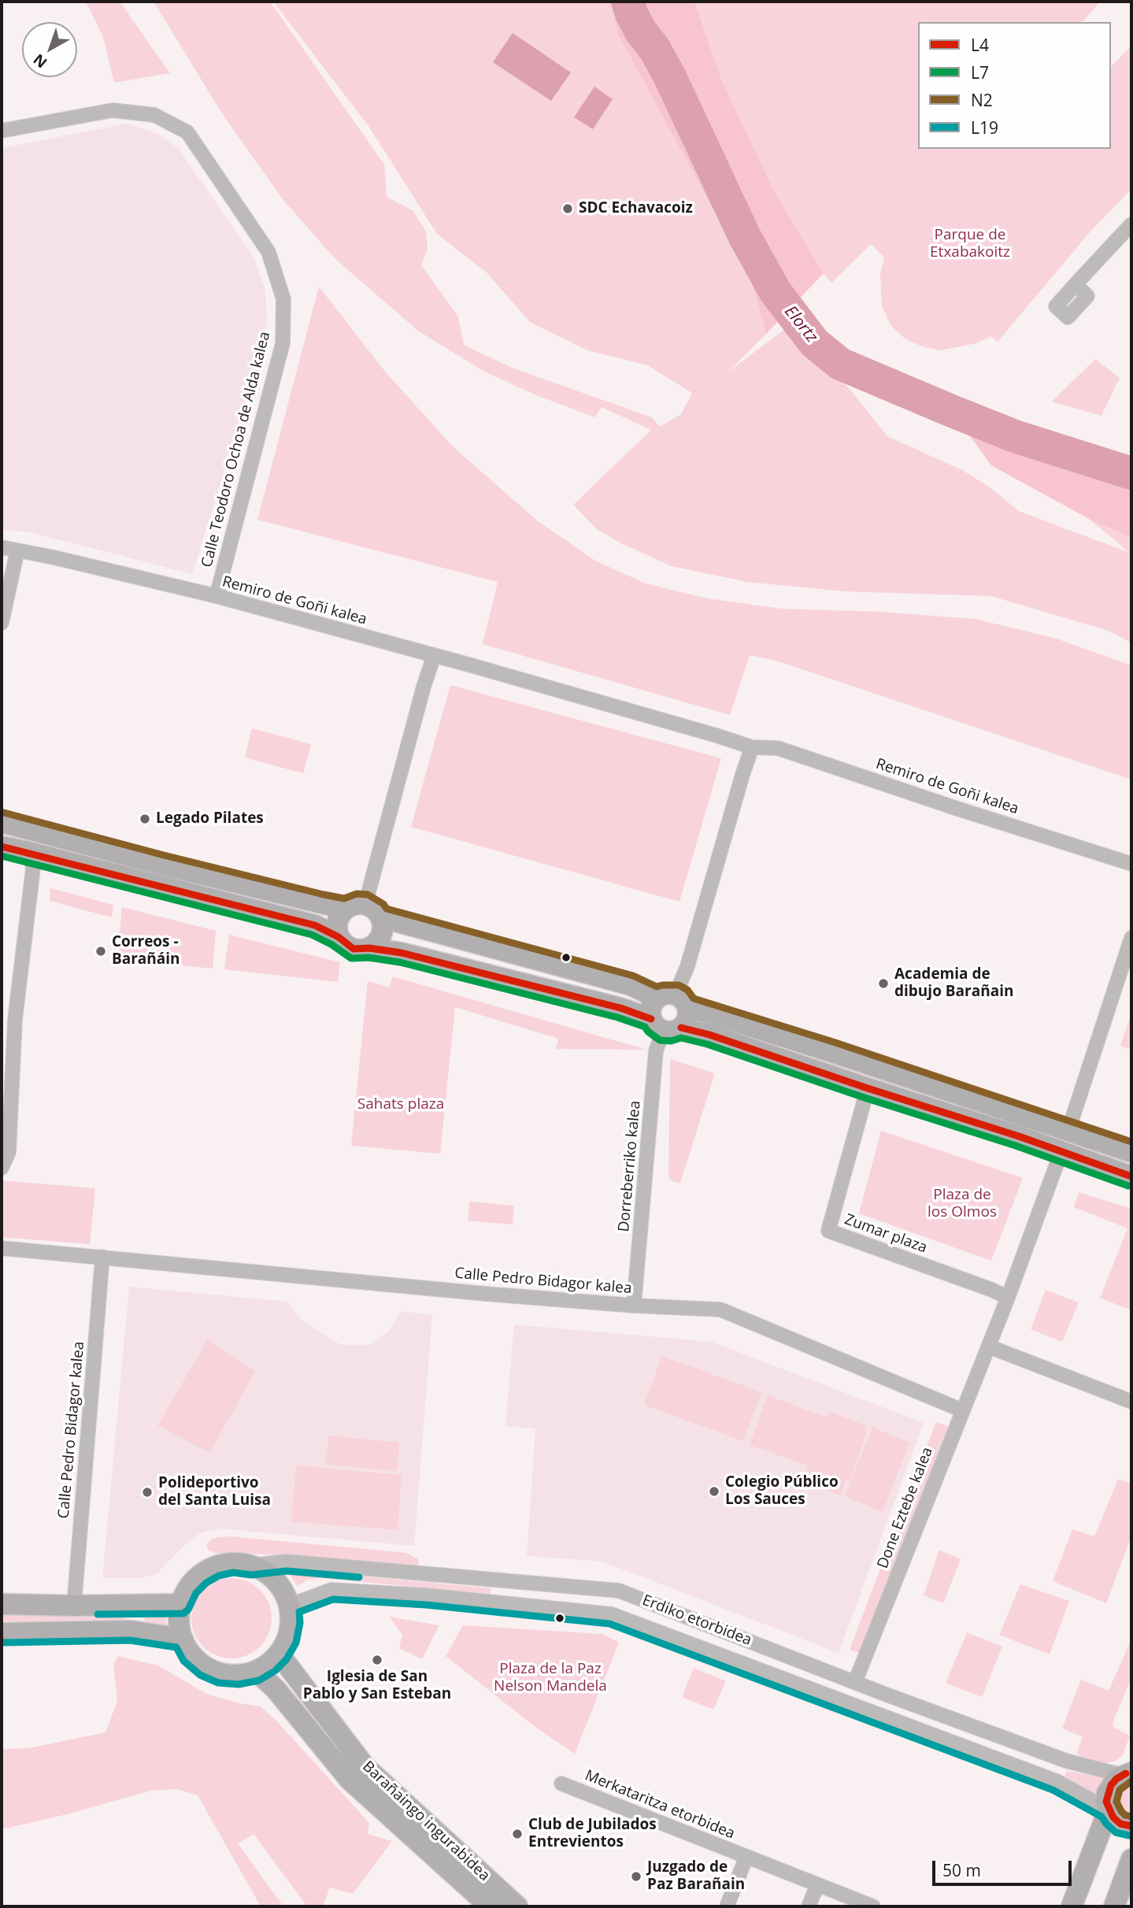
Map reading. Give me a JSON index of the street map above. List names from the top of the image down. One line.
{"streets":{"main road":["Barañaingo ingurabidea"],"street":["Calle Teodoro Ochoa de Alda kalea","Remiro de Goñi kalea","Dorreberriko kalea","Zumar plaza","Calle Pedro Bidagor kalea","Done Eztebe kalea","Erdiko etorbidea","Merkataritza etorbidea"]},"crossings":[["Calle Teodoro Ochoa de Alda kalea","Remiro de Goñi kalea"],["Dorreberriko kalea","Calle Pedro Bidagor kalea"],["Zumar plaza","Done Eztebe kalea"],["Calle Pedro Bidagor kalea","Done Eztebe kalea"],["Done Eztebe kalea","Erdiko etorbidea"],["Erdiko etorbidea","Barañaingo ingurabidea"]],"water":["Elortz"],"parks":["Parque de Etxabakoitz","Sahats plaza","Plaza de los Olmos","Plaza de la Paz Nelson Mandela"],"places":["SDC Echavacoiz","Legado Pilates","Correos - Barañáin","Academia de dibujo Barañain","Colegio Público Los Sauces","Polideportivo del Santa Luisa","Iglesia de San Pablo y San Esteban","Club de Jubilados Entrevientos","Juzgado de Paz Barañain"],"lines":["transit line N2","transit line L4","transit line L7","transit line L19"],"legend":["L4","L7","N2","L19"],"scale_bar":"50 m","north":"bottom left"}
